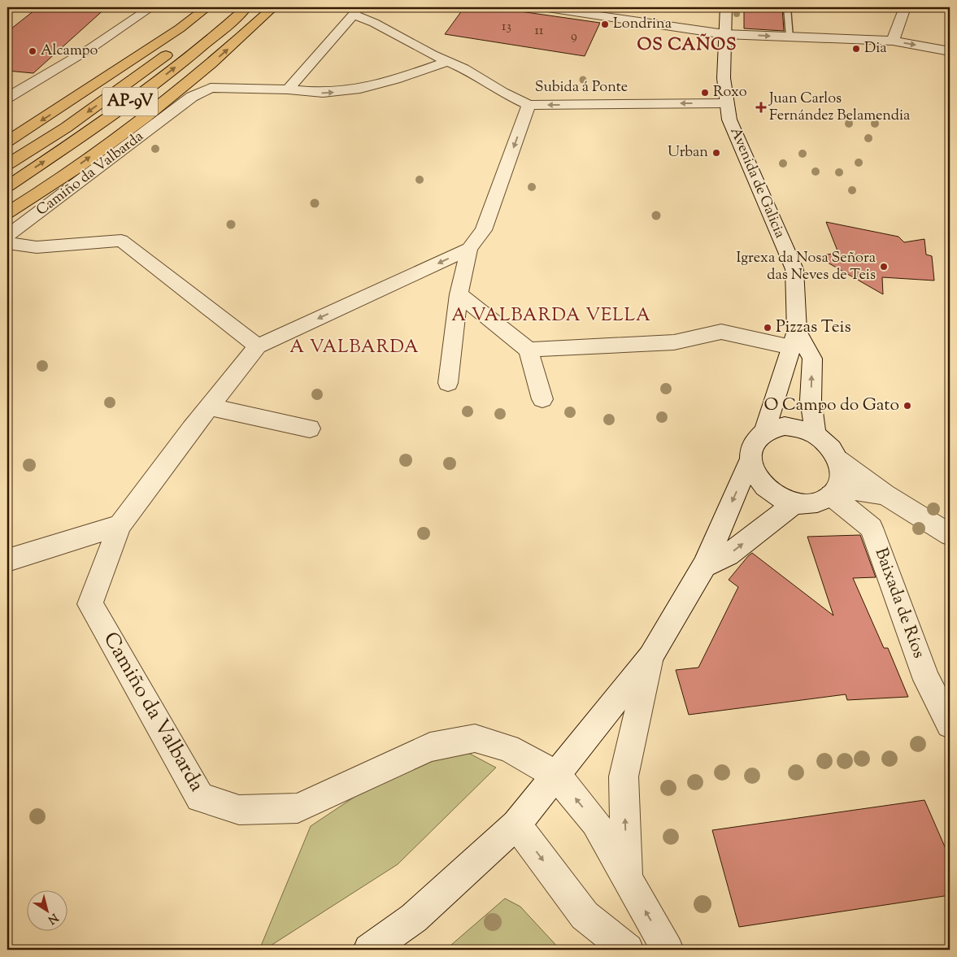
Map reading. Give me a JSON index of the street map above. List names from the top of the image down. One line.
{"streets":{"highway":["AP-9V"],"street":["Subida á Ponte","Camiño da Valbarda","Avenida de Galicia","Baixada de Ríos"]},"crossings":[["Subida á Ponte","Camiño da Valbarda"],["Subida á Ponte","Avenida de Galicia"],["Avenida de Galicia","Baixada de Ríos"]],"districts":["OS CAÑOS","A VALBARDA VELLA","A VALBARDA"],"places":{"other":["Londrina","Dia","Alcampo","Roxo","Urban","Igrexa da Nosa Señora das Neves de Teis","Pizzas Teis","O Campo do Gato"],"health":["Juan Carlos Fernández Belamendia"]},"house_numbers":["13","11","9"],"north":"bottom right"}
